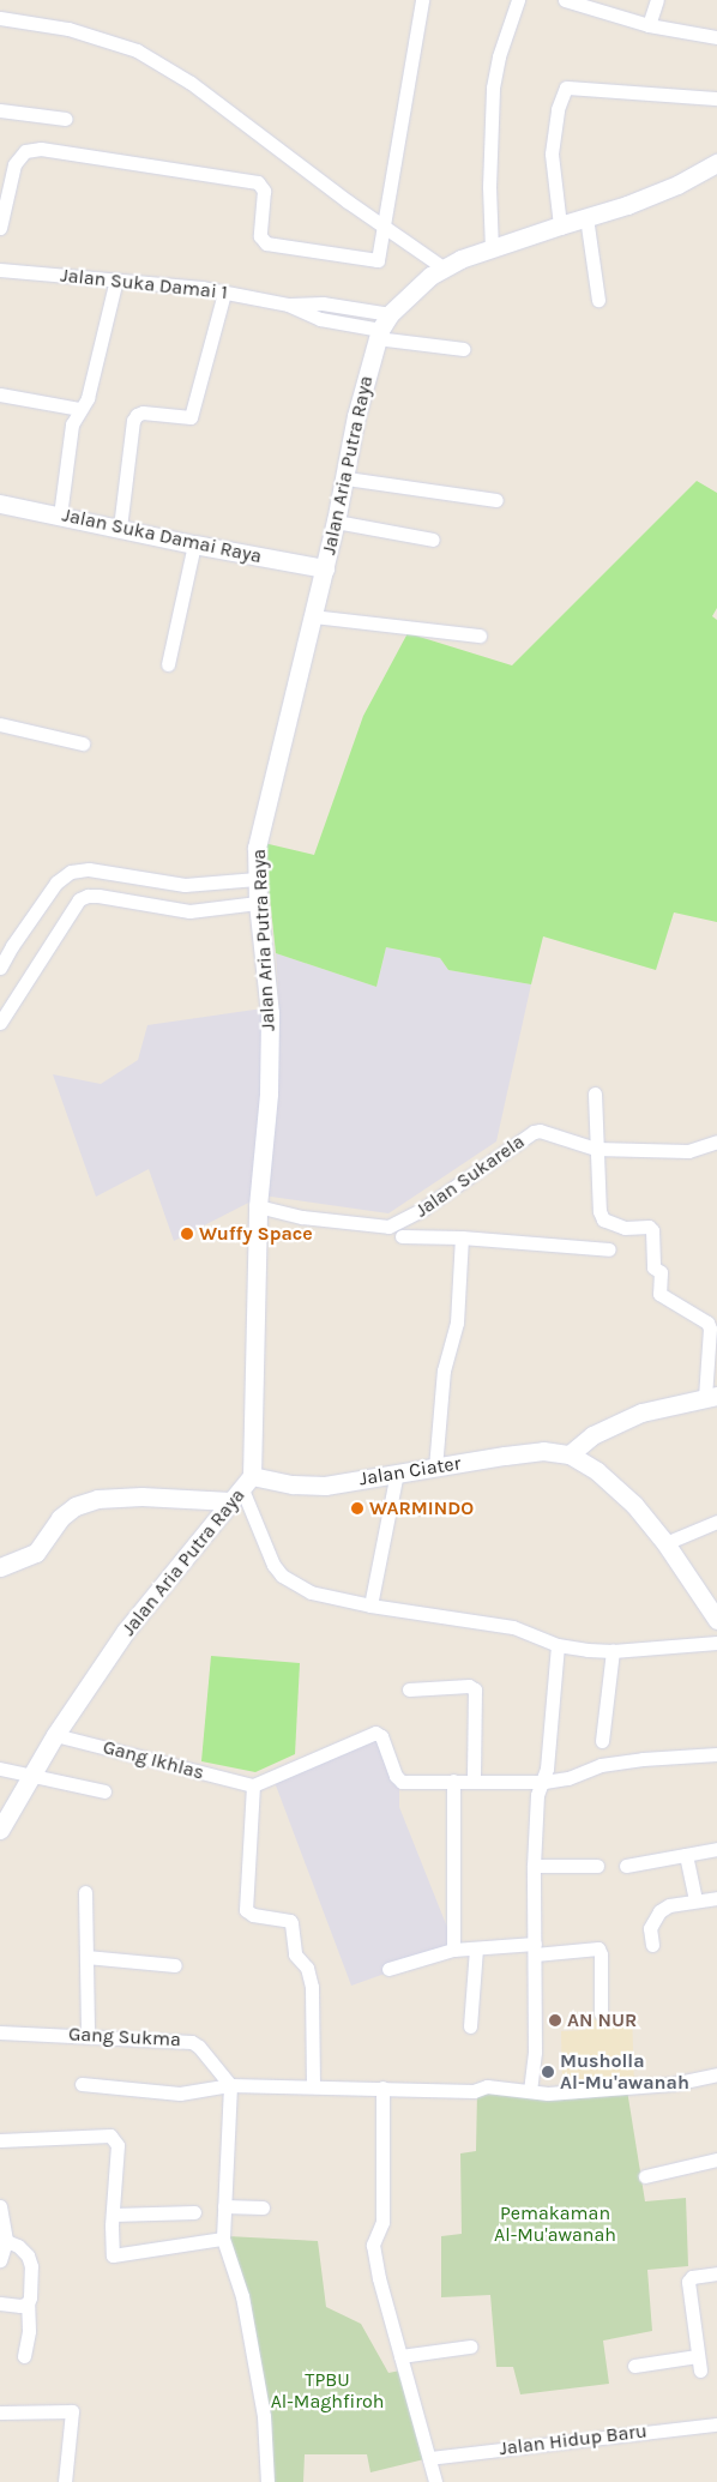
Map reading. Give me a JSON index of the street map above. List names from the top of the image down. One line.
{"streets":{"main road":["Jalan Aria Putra Raya","Jalan Suka Damai Raya","Jalan Ciater"],"street":["Jalan Suka Damai 1","Jalan Sukarela","Gang Ikhlas","Gang Sukma","Jalan Hidup Baru"]},"crossings":[["Jalan Suka Damai 1","Jalan Aria Putra Raya"],["Jalan Aria Putra Raya","Jalan Suka Damai Raya"],["Jalan Aria Putra Raya","Jalan Sukarela"],["Jalan Aria Putra Raya","Jalan Ciater"],["Jalan Aria Putra Raya","Gang Ikhlas"]],"parks":["Pemakaman Al-Mu'awanah","TPBU Al-Maghfiroh"],"places":["Wuffy Space","WARMINDO","AN NUR","Musholla Al-Mu'awanah"]}
